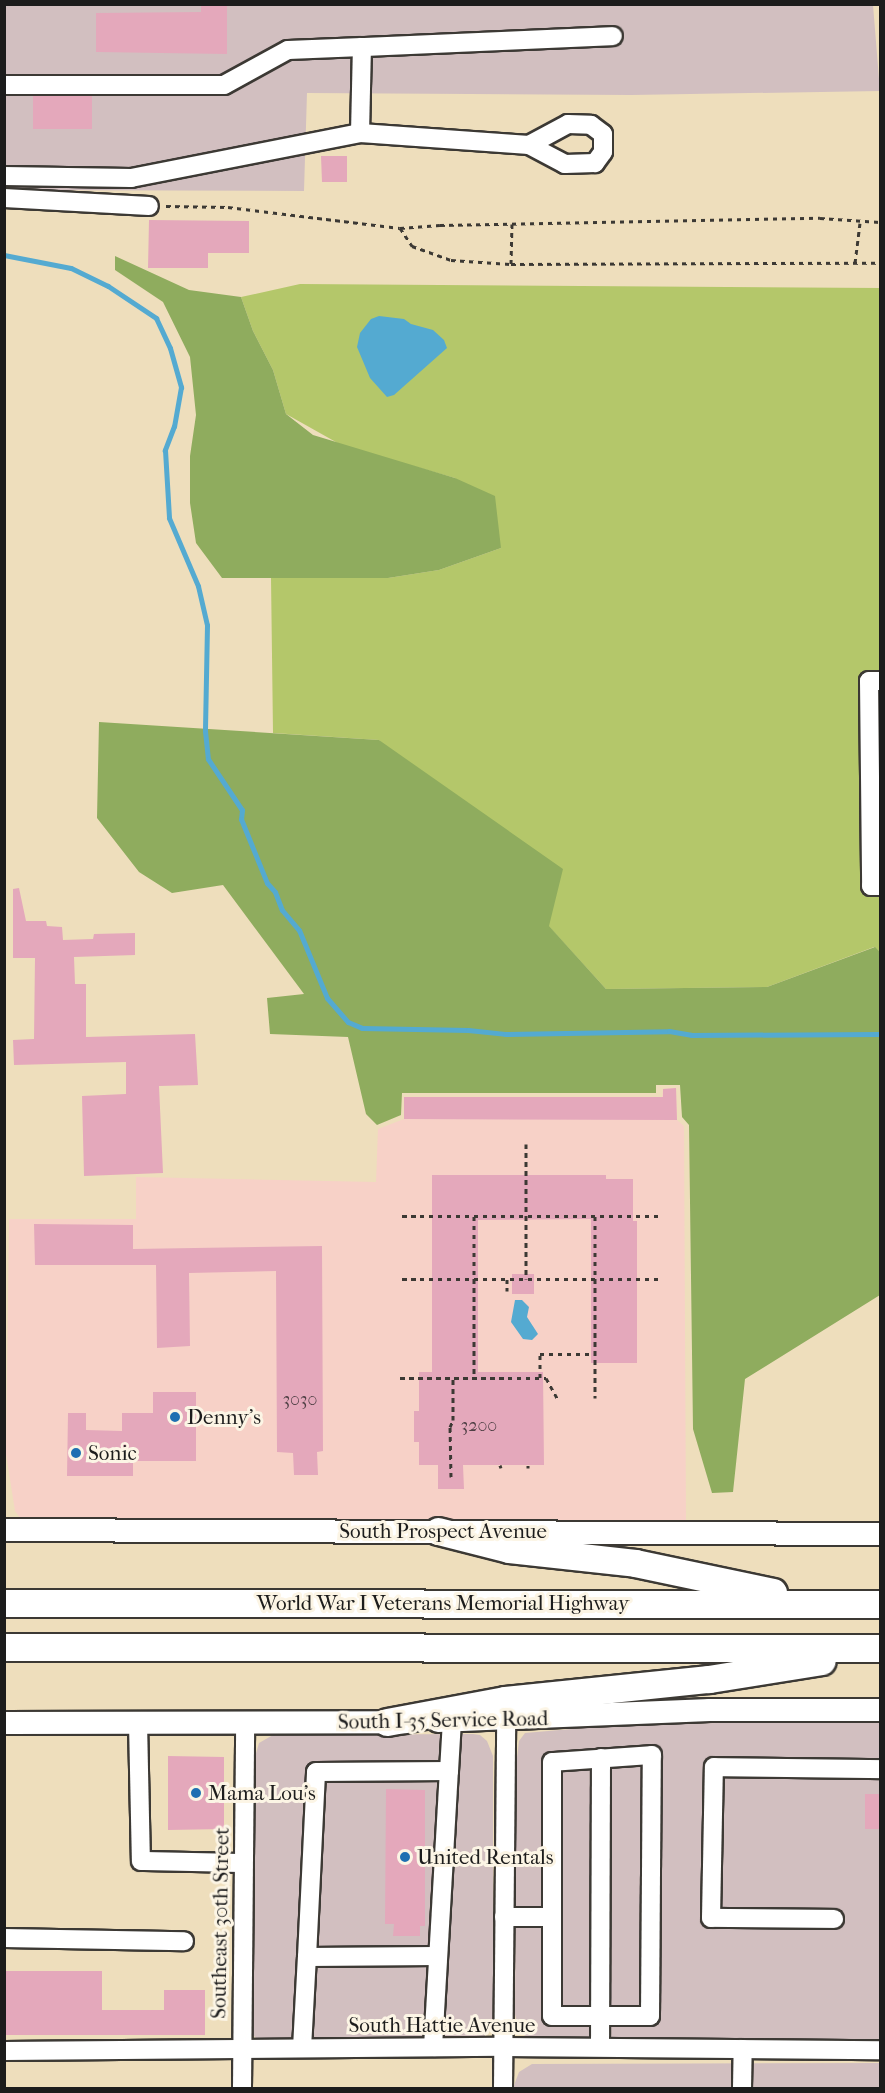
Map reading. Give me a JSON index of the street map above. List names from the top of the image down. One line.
{"streets":{"highway":["World War I Veterans Memorial Highway"],"main road":["South Prospect Avenue","South I-35 Service Road"],"street":["Southeast 30th Street","South Hattie Avenue"]},"crossings":[["South I-35 Service Road","Southeast 30th Street"],["Southeast 30th Street","South Hattie Avenue"]],"places":["Denny's","Sonic","Mama Lou's","United Rentals"],"house_numbers":["3030","3200"]}
